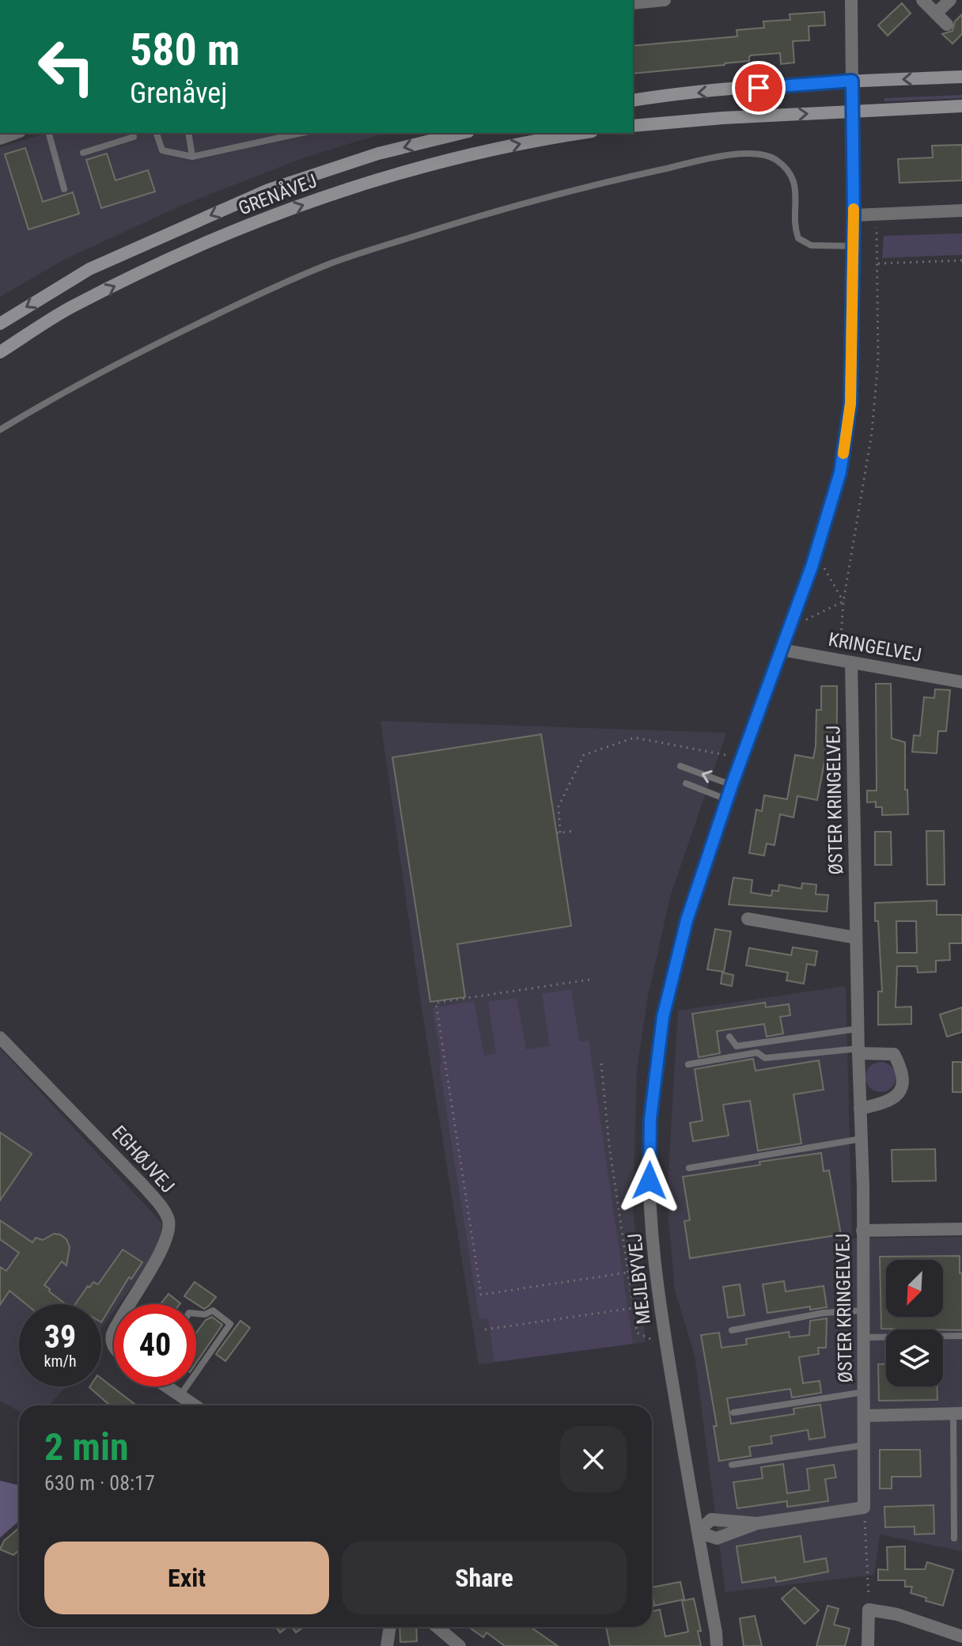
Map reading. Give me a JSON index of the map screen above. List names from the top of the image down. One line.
{"streets":{"main road":["GRENÅVEJ"],"street":["KRINGELVEJ","ØSTER KRINGELVEJ","EGHØJVEJ","MEJLBYVEJ"]},"crossings":[["KRINGELVEJ","ØSTER KRINGELVEJ"],["KRINGELVEJ","MEJLBYVEJ"]],"north":"bottom left","page":{"turn":["580 m","Grenåvej"],"speed":"39 km/h","limit":"40","heading":["2 min","630 m · 08:17"],"buttons":["Exit","Share"]}}
